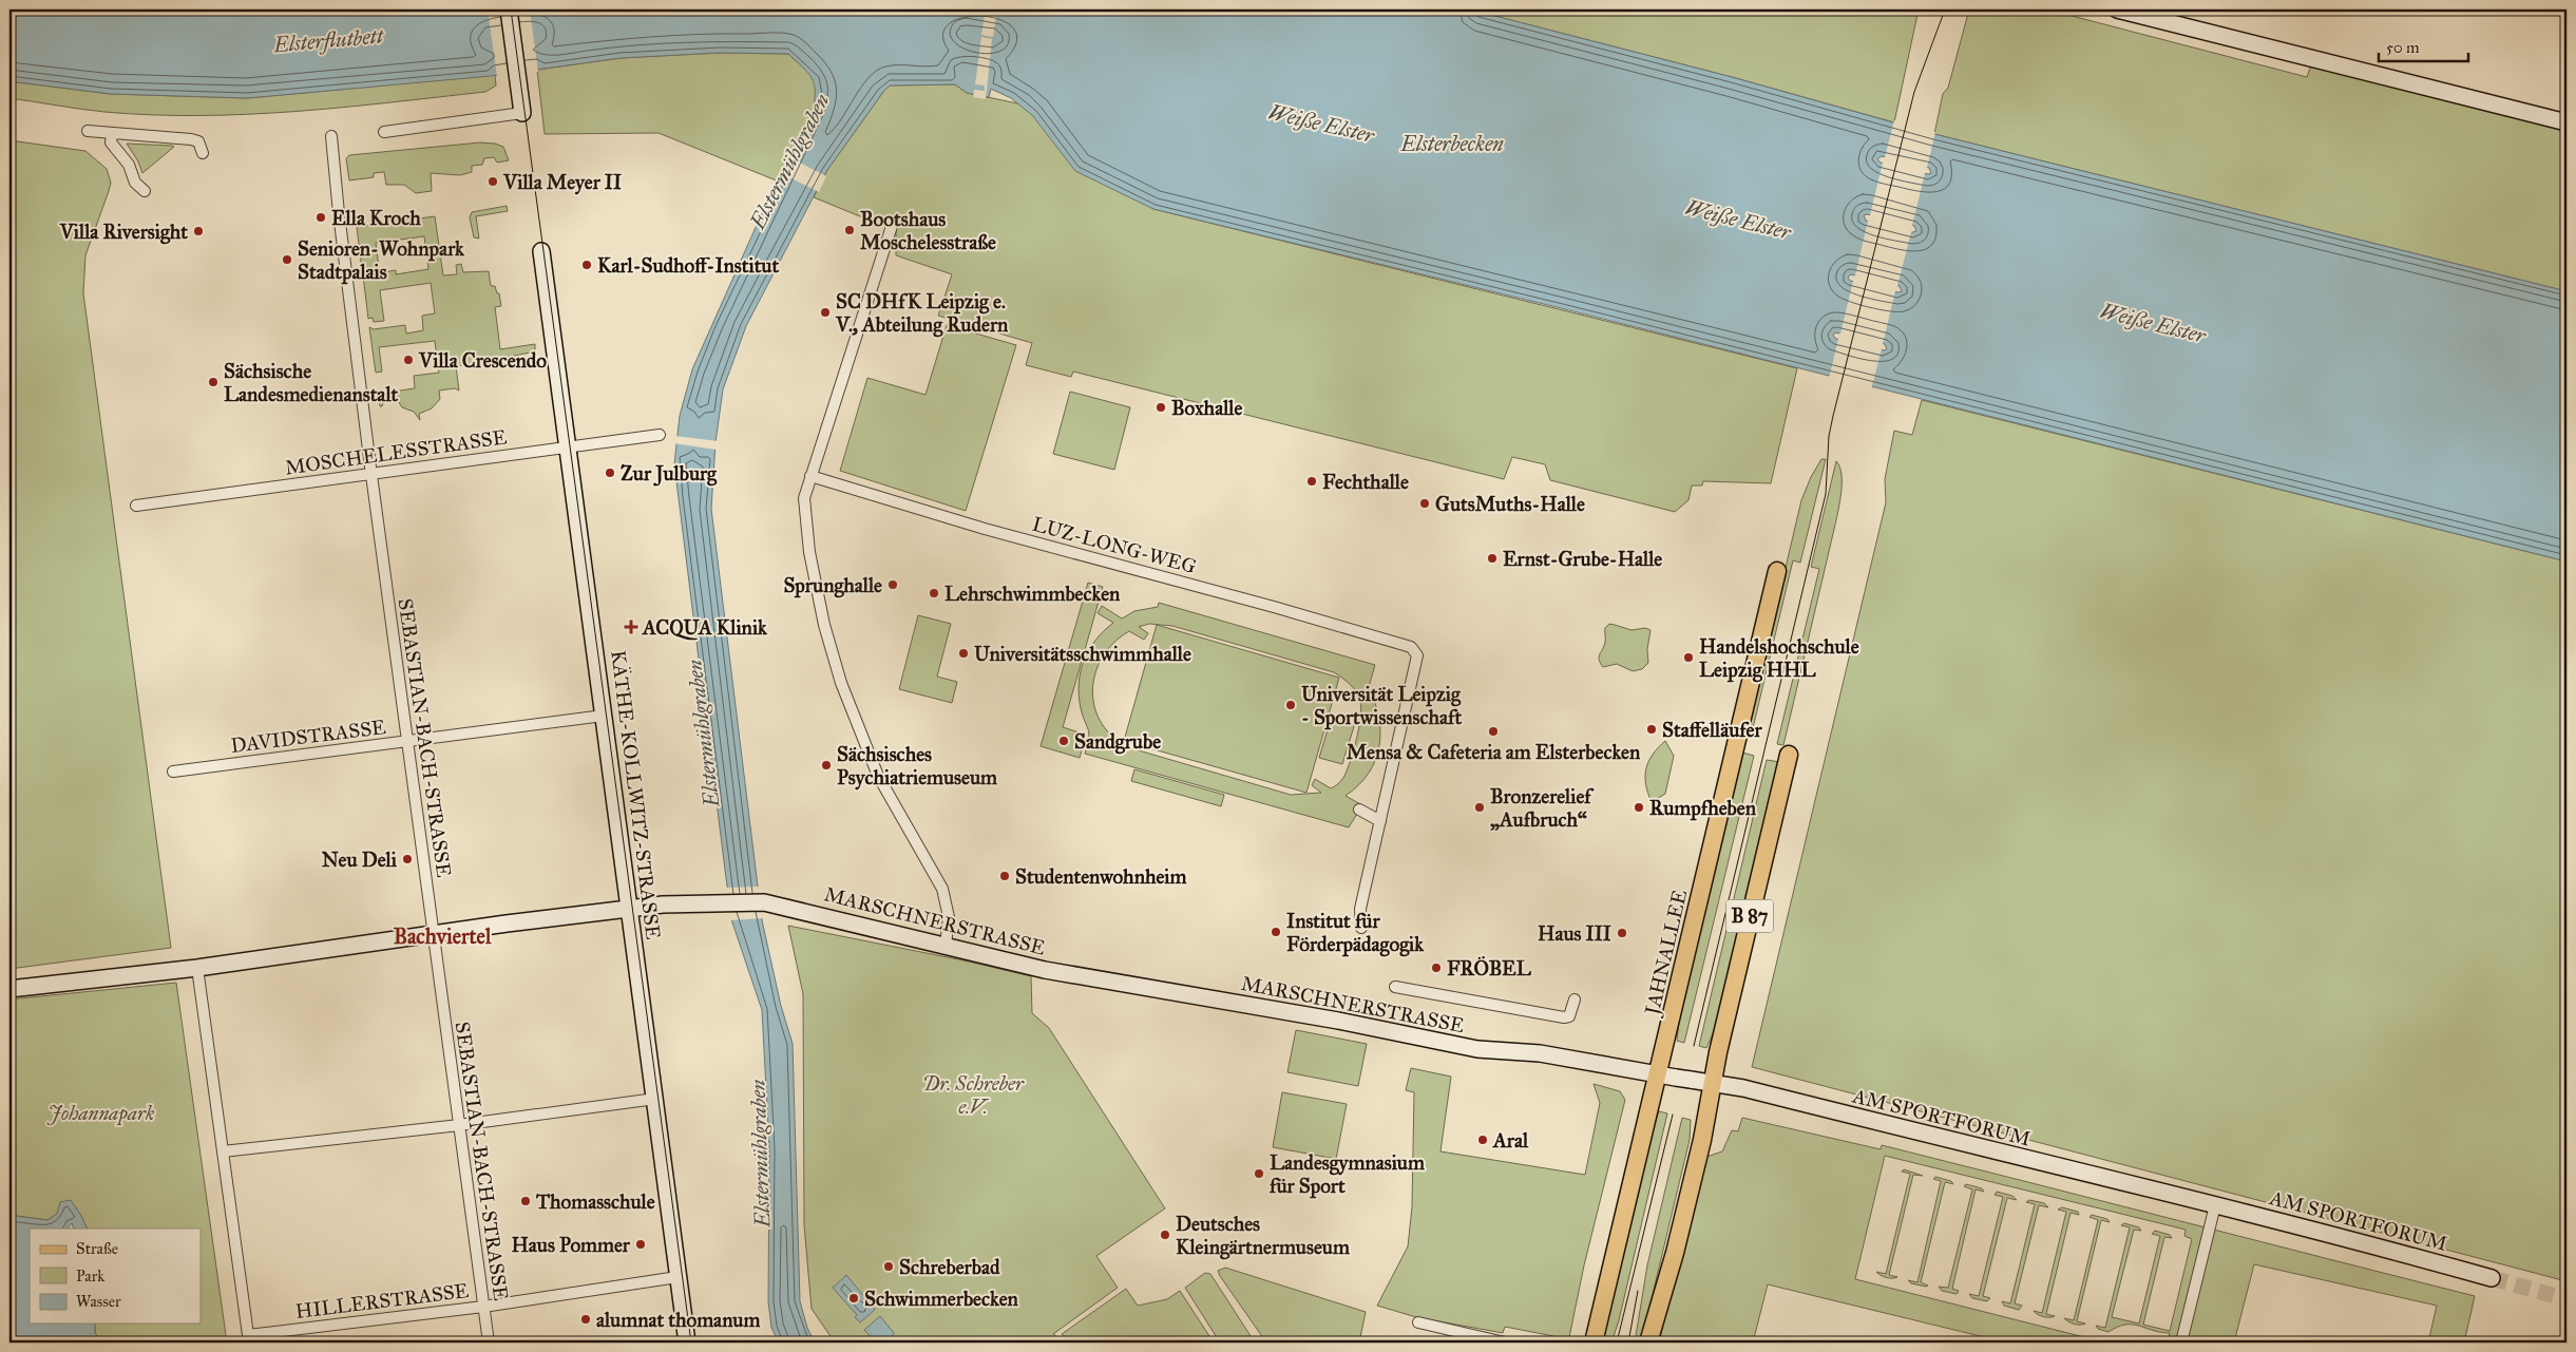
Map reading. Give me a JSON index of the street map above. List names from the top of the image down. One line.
{"streets":{"main road":["KÄTHE-KOLLWITZ-STRASSE","B 87","MARSCHNERSTRASSE","JAHNALLEE","AM SPORTFORUM"],"street":["MOSCHELESSTRASSE","LUZ-LONG-WEG","DAVIDSTRASSE","SEBASTIAN-BACH-STRASSE","HILLERSTRASSE"]},"crossings":[["MOSCHELESSTRASSE","SEBASTIAN-BACH-STRASSE"],["MOSCHELESSTRASSE","KÄTHE-KOLLWITZ-STRASSE"],["DAVIDSTRASSE","SEBASTIAN-BACH-STRASSE"],["DAVIDSTRASSE","KÄTHE-KOLLWITZ-STRASSE"],["SEBASTIAN-BACH-STRASSE","MARSCHNERSTRASSE"],["SEBASTIAN-BACH-STRASSE","HILLERSTRASSE"],["KÄTHE-KOLLWITZ-STRASSE","MARSCHNERSTRASSE"],["KÄTHE-KOLLWITZ-STRASSE","HILLERSTRASSE"],["B 87","AM SPORTFORUM"],["MARSCHNERSTRASSE","JAHNALLEE"],["MARSCHNERSTRASSE","AM SPORTFORUM"],["JAHNALLEE","AM SPORTFORUM"]],"districts":["Bachviertel"],"water":["Elsterflutbett","Weiße Elster","Elsterbecken","Elstermühlgraben"],"parks":["Dr. Schreber e.V.","Johannapark"],"places":{"other":["Villa Meyer II","Ella Kroch","Bootshaus Moschelesstraße","Villa Riversight","Senioren-Wohnpark Stadtpalais","Karl-Sudhoff-Institut","SC DHfK Leipzig e. V., Abteilung Rudern","Villa Crescendo","Sächsische Landesmedienanstalt","Boxhalle","Zur Julburg","Fechthalle","GutsMuths-Halle","Ernst-Grube-Halle","Sprunghalle","Lehrschwimmbecken","Universitätsschwimmhalle","Handelshochschule Leipzig HHL","Universität Leipzig - Sportwissenschaft","Staffelläufer","Mensa & Cafeteria am Elsterbecken","Sandgrube","Sächsisches Psychiatriemuseum","Bronzerelief „Aufbruch“","Rumpfheben","Neu Deli","Studentenwohnheim","Institut für Förderpädagogik","Haus III","FRÖBEL","Aral","Landesgymnasium für Sport","Thomasschule","Deutsches Kleingärtnermuseum","Haus Pommer","Schreberbad","Schwimmerbecken","alumnat thomanum"],"health":["ACQUA Klinik"]},"legend":["Straße","Park","Wasser"],"scale_bar":"50 m"}
